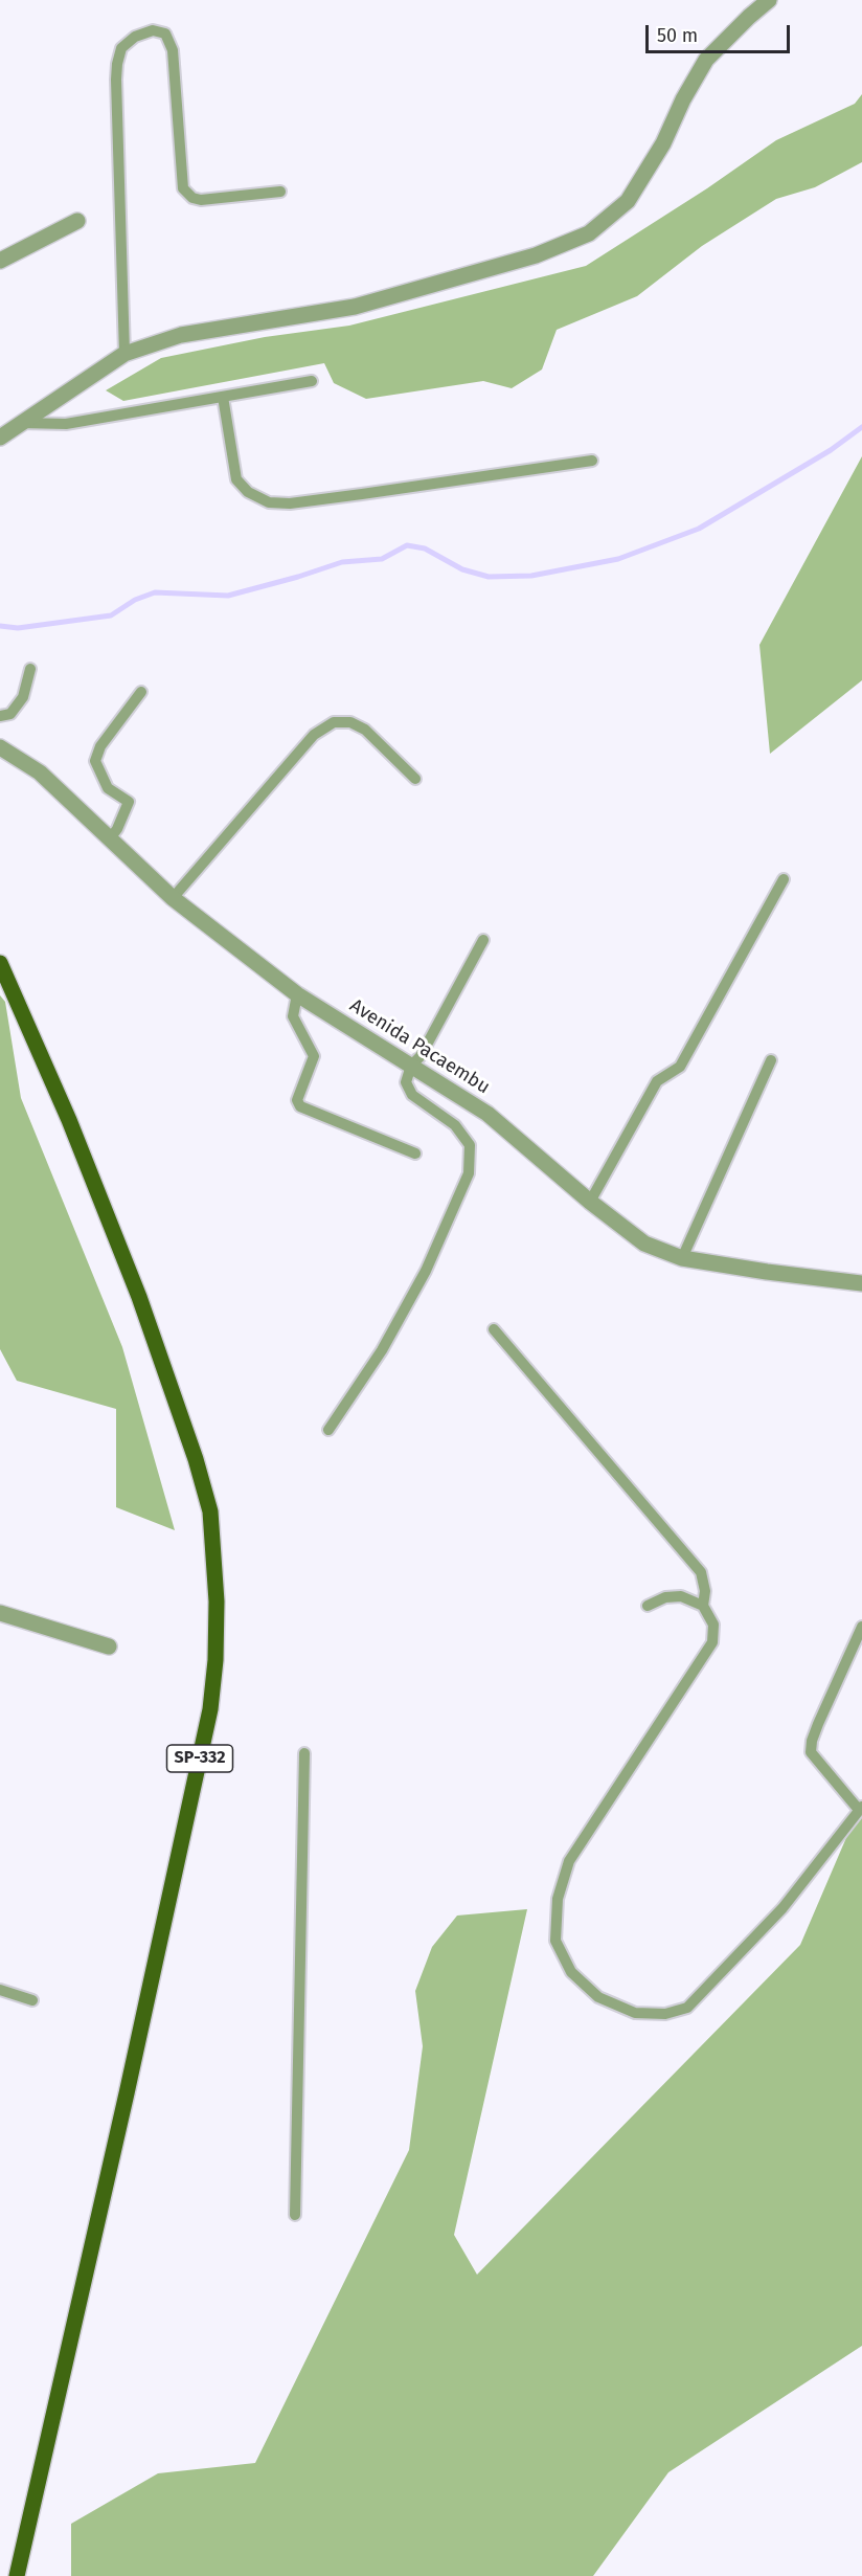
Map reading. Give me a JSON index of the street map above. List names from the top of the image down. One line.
{"streets":{"main road":["SP-332"],"street":["Avenida Pacaembu"]},"scale_bar":"50 m"}
